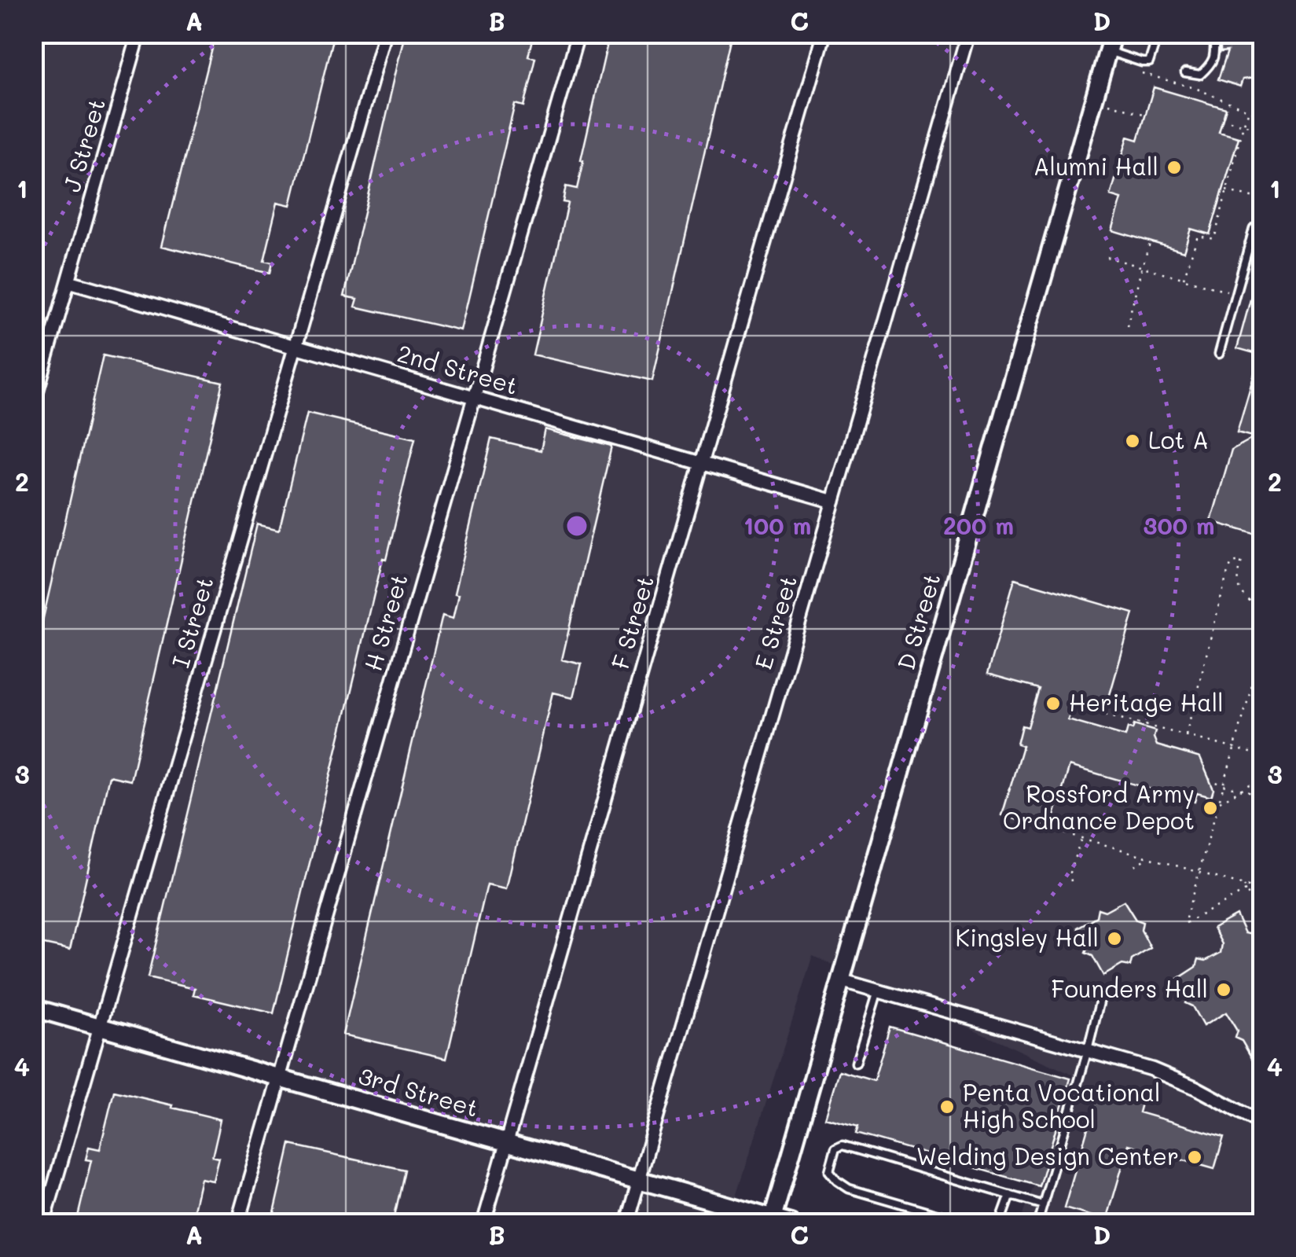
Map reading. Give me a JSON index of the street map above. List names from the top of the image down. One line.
{"streets":{"street":["J Street","2nd Street","D Street","I Street","H Street","F Street","E Street","3rd Street"]},"crossings":[["J Street","2nd Street"],["2nd Street","I Street"],["2nd Street","H Street"],["2nd Street","F Street"],["2nd Street","E Street"],["D Street","3rd Street"],["I Street","3rd Street"],["H Street","3rd Street"],["F Street","3rd Street"],["E Street","3rd Street"]],"places":["Alumni Hall","Lot A","Heritage Hall","Rossford Army Ordnance Depot","Kingsley Hall","Founders Hall","Penta Vocational High School","Welding Design Center"],"grid":{"columns":["A","B","C","D"],"rows":["1","2","3","4"]},"rings":["100 m","200 m","300 m"]}
